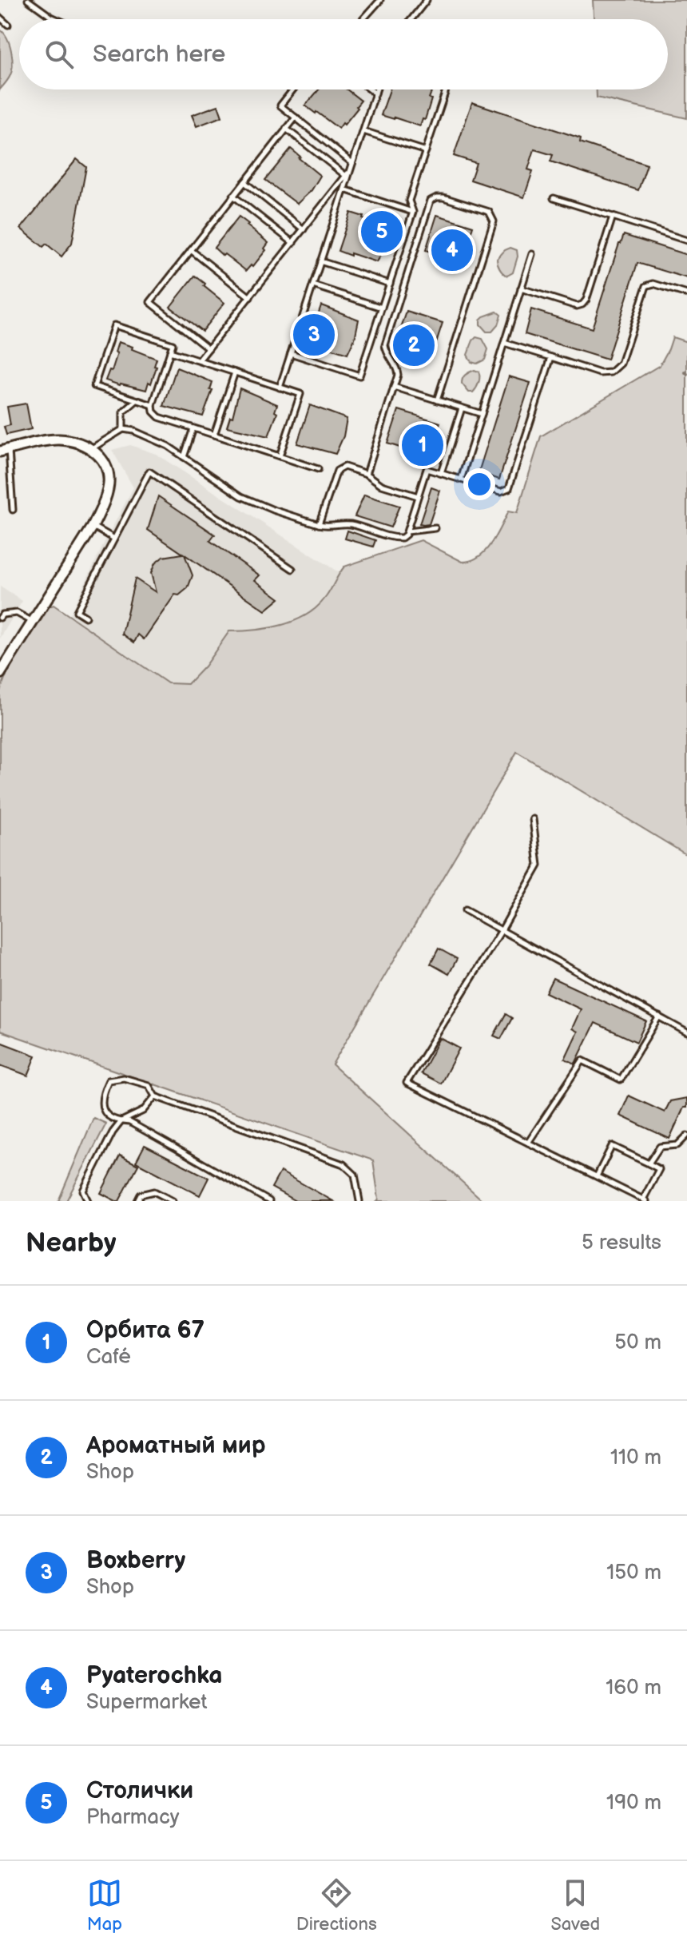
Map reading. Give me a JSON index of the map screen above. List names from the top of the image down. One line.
{"page":{"search":"Search here","pins":["5","4","3","2","1"],"heading":["Nearby","5 results"],"list":[{"mark":"1","name":"Орбита 67","note":"Café","value":"50 m"},{"mark":"2","name":"Ароматный мир","note":"Shop","value":"110 m"},{"mark":"3","name":"Boxberry","note":"Shop","value":"150 m"},{"mark":"4","name":"Pyaterochka","note":"Supermarket","value":"160 m"},{"mark":"5","name":"Столички","note":"Pharmacy","value":"190 m"}],"nav":["Map","Directions","Saved"]}}
